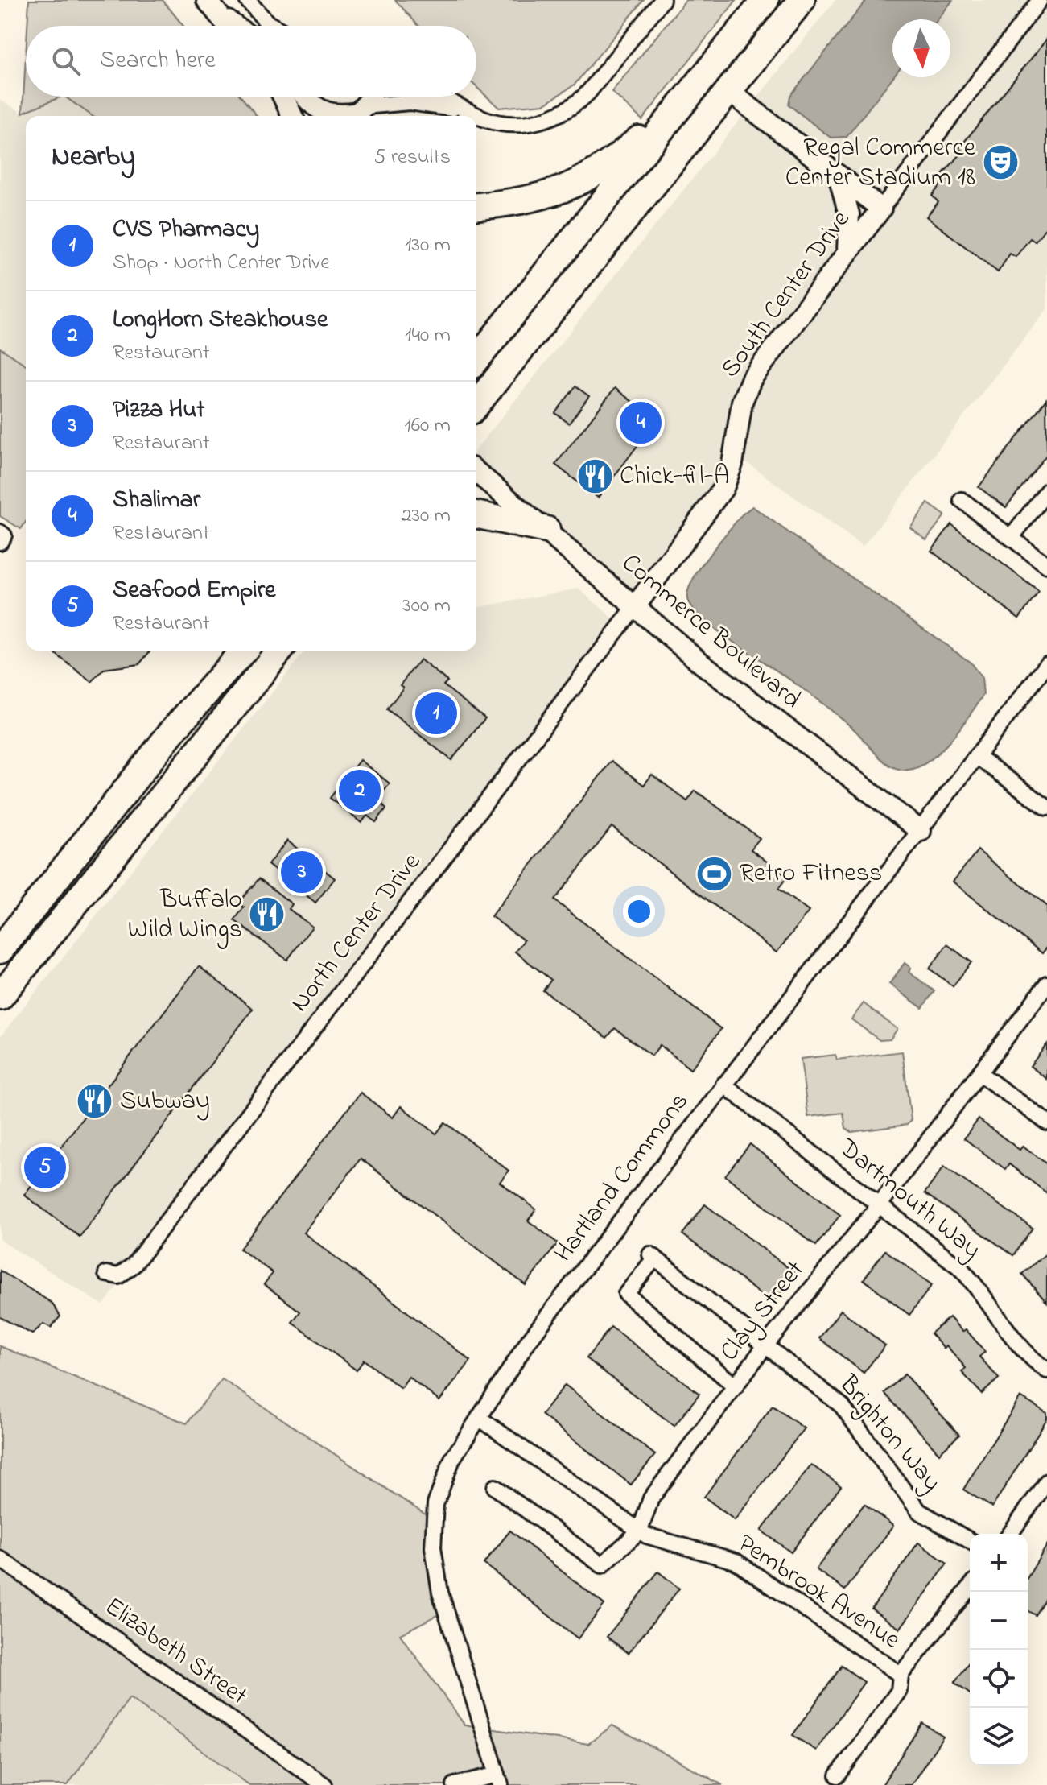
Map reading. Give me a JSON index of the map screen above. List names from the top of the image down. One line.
{"streets":{"street":["South Center Drive","Commerce Boulevard","North Center Drive","Hartland Commons","Dartmouth Way","Clay Street","Brighton Way","Pembrook Avenue","Elizabeth Street"]},"crossings":[["South Center Drive","Commerce Boulevard"],["South Center Drive","North Center Drive"],["Commerce Boulevard","North Center Drive"],["Commerce Boulevard","Hartland Commons"],["Hartland Commons","Dartmouth Way"],["Hartland Commons","Pembrook Avenue"],["Dartmouth Way","Clay Street"],["Clay Street","Brighton Way"],["Clay Street","Pembrook Avenue"]],"places":{"theatre":["Regal Commerce Center Stadium 18"],"restaurant":["Chick-fil-A","Buffalo Wild Wings","Subway"],"sports":["Retro Fitness"]},"north":"bottom","page":{"search":"Search here","heading":["Nearby","5 results"],"list":[{"mark":"1","name":"CVS Pharmacy","note":"Shop · North Center Drive","value":"130 m"},{"mark":"2","name":"LongHorn Steakhouse","note":"Restaurant","value":"140 m"},{"mark":"3","name":"Pizza Hut","note":"Restaurant","value":"160 m"},{"mark":"4","name":"Shalimar","note":"Restaurant","value":"230 m"},{"mark":"5","name":"Seafood Empire","note":"Restaurant","value":"300 m"}],"pins":["4","1","2","3","5"],"map_buttons":["+","−"]}}
